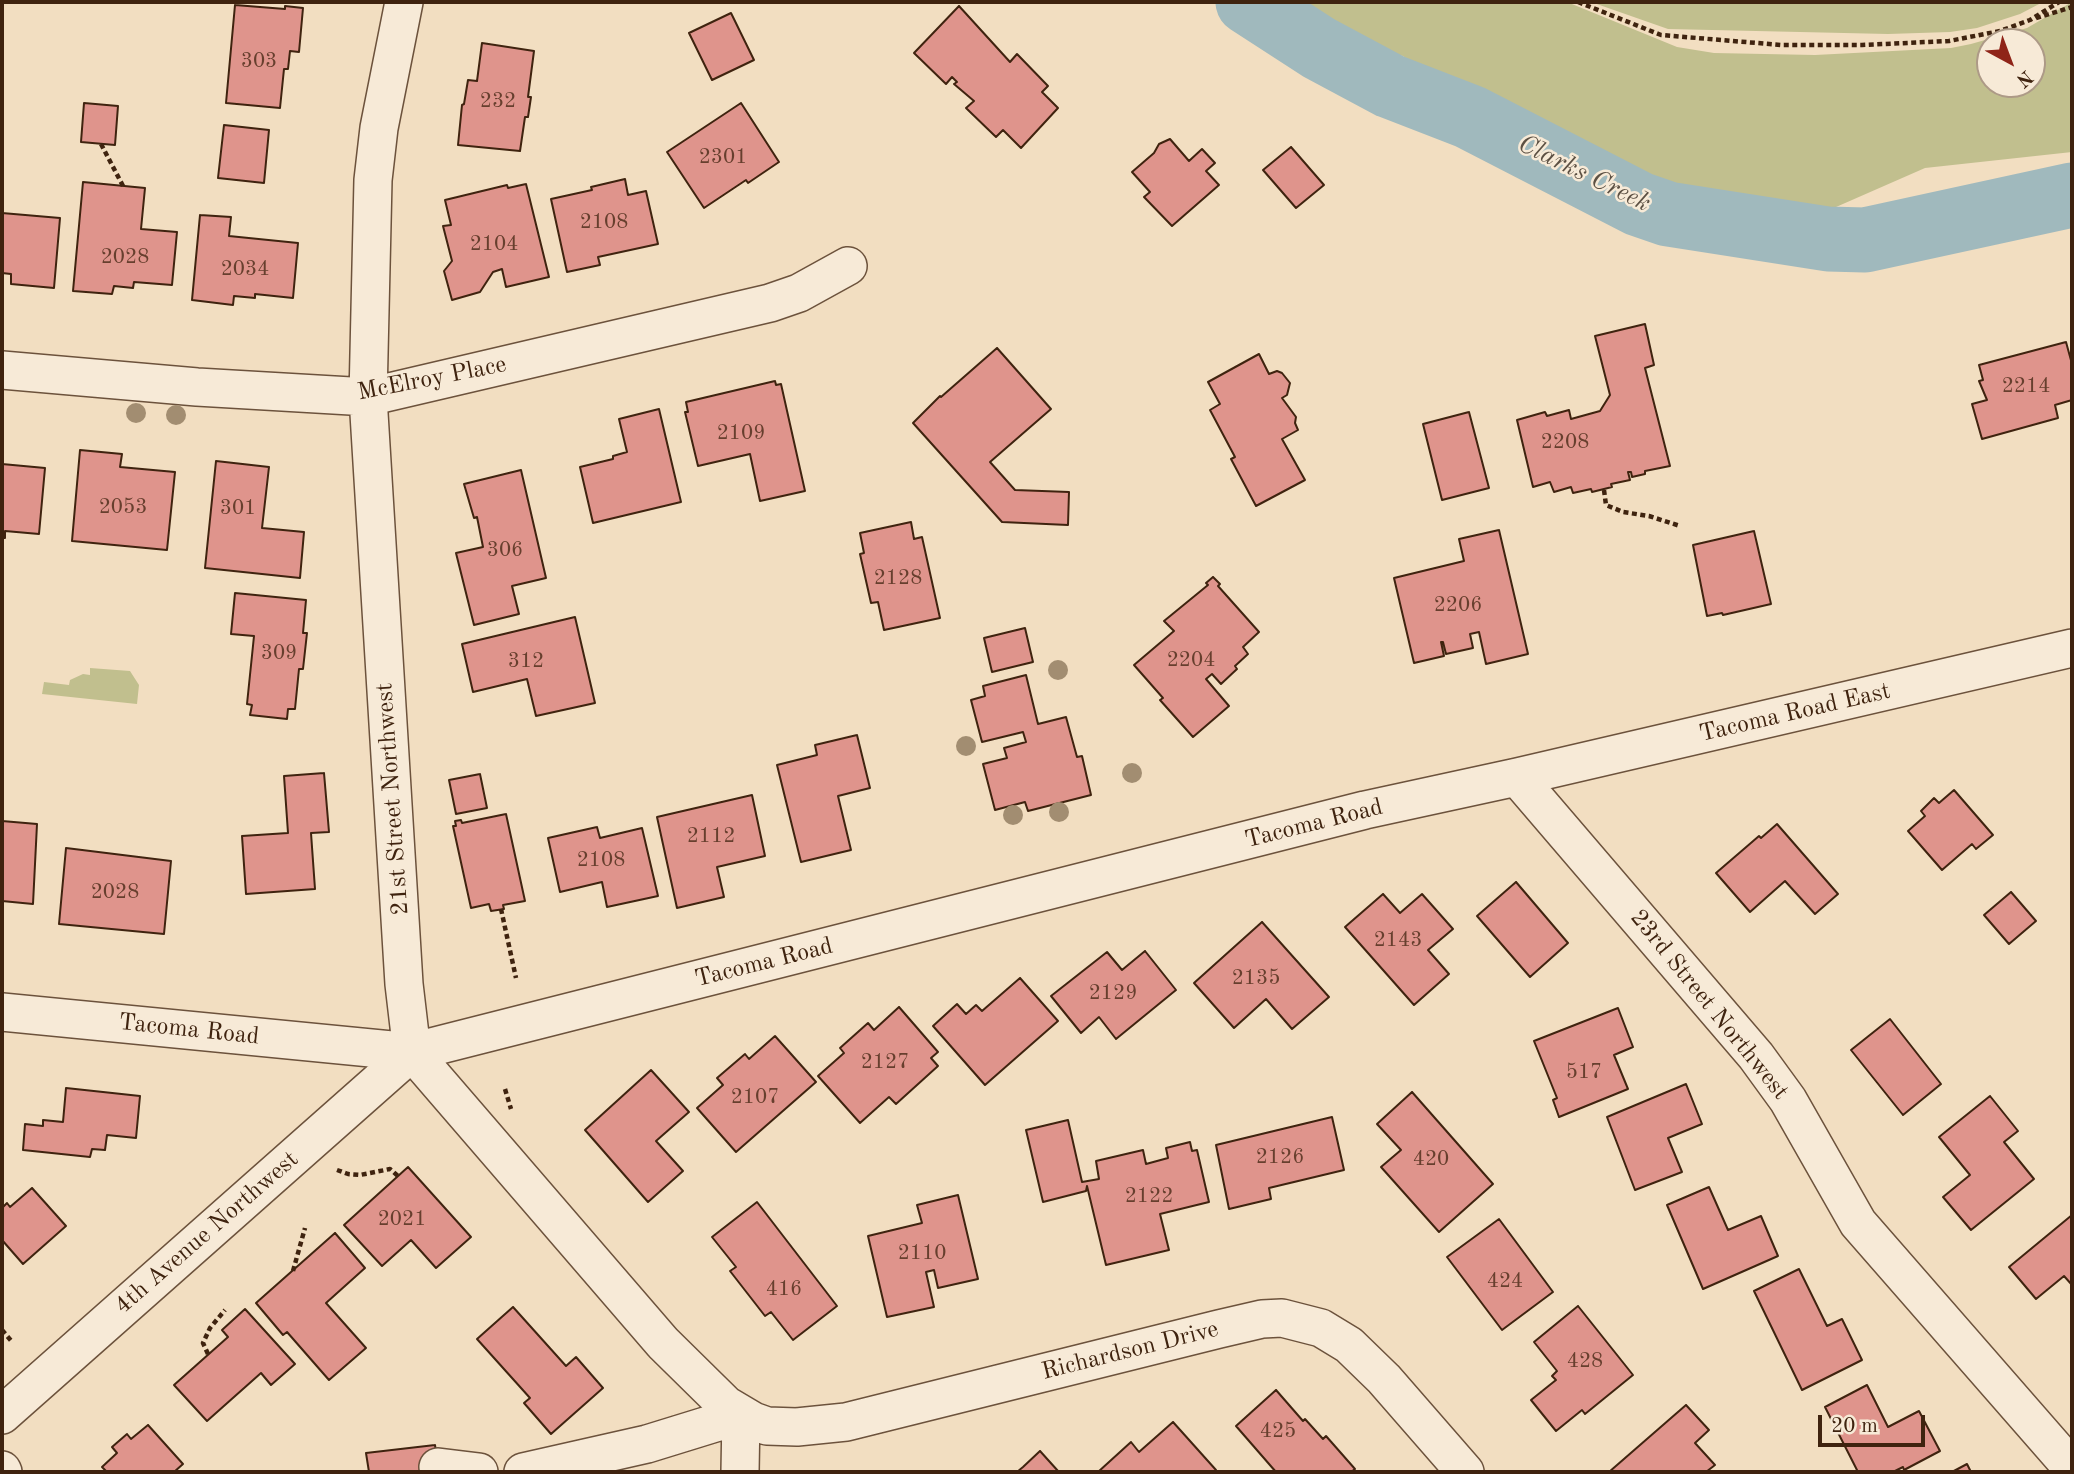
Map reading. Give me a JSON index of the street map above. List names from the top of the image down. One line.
{"streets":{"street":["McElroy Place","Tacoma Road East","21st Street Northwest","Tacoma Road","23rd Street Northwest","4th Avenue Northwest","Richardson Drive"]},"crossings":[["McElroy Place","21st Street Northwest"],["Tacoma Road East","Tacoma Road"],["Tacoma Road East","23rd Street Northwest"],["21st Street Northwest","Tacoma Road"],["21st Street Northwest","4th Avenue Northwest"],["Tacoma Road","23rd Street Northwest"],["Tacoma Road","4th Avenue Northwest"]],"water":["Clarks Creek"],"house_numbers":["303","232","2301","2108","2104","2028","2034","2214","2109","2208","2053","301","306","2128","2206","309","2204","312","2112","2108","2028","2143","2135","2129","2127","517","2107","2126","420","2122","2021","2110","424","416","428","425"],"scale_bar":"20 m","north":"bottom right"}
